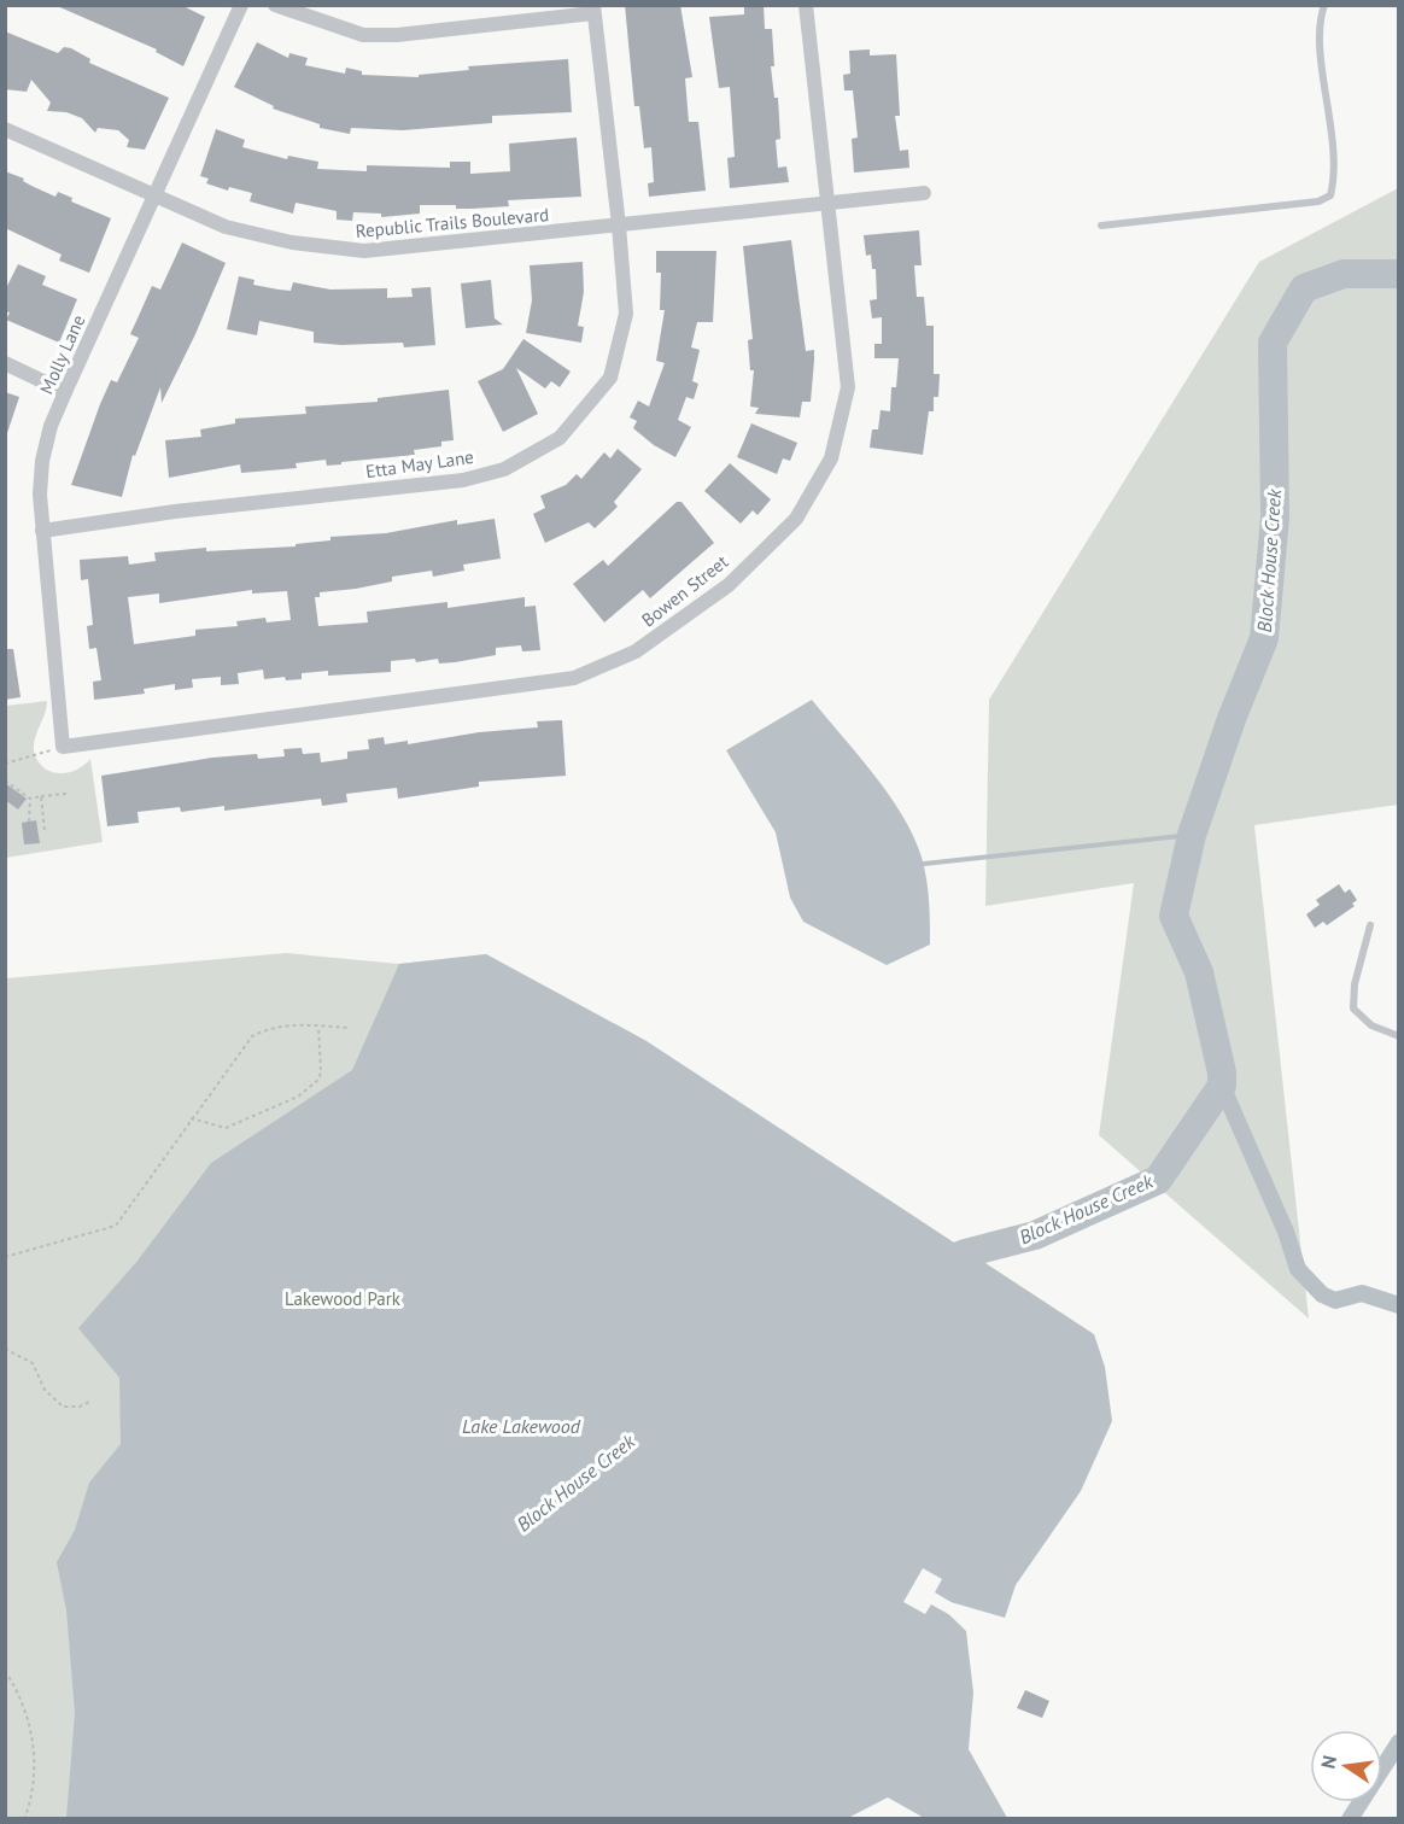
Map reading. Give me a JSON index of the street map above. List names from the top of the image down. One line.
{"streets":{"street":["Republic Trails Boulevard","Molly Lane","Etta May Lane","Bowen Street"]},"crossings":[["Republic Trails Boulevard","Molly Lane"],["Republic Trails Boulevard","Etta May Lane"],["Republic Trails Boulevard","Bowen Street"],["Molly Lane","Etta May Lane"],["Molly Lane","Bowen Street"]],"water":["Block House Creek","Lake Lakewood"],"parks":["Lakewood Park"],"north":"left"}
